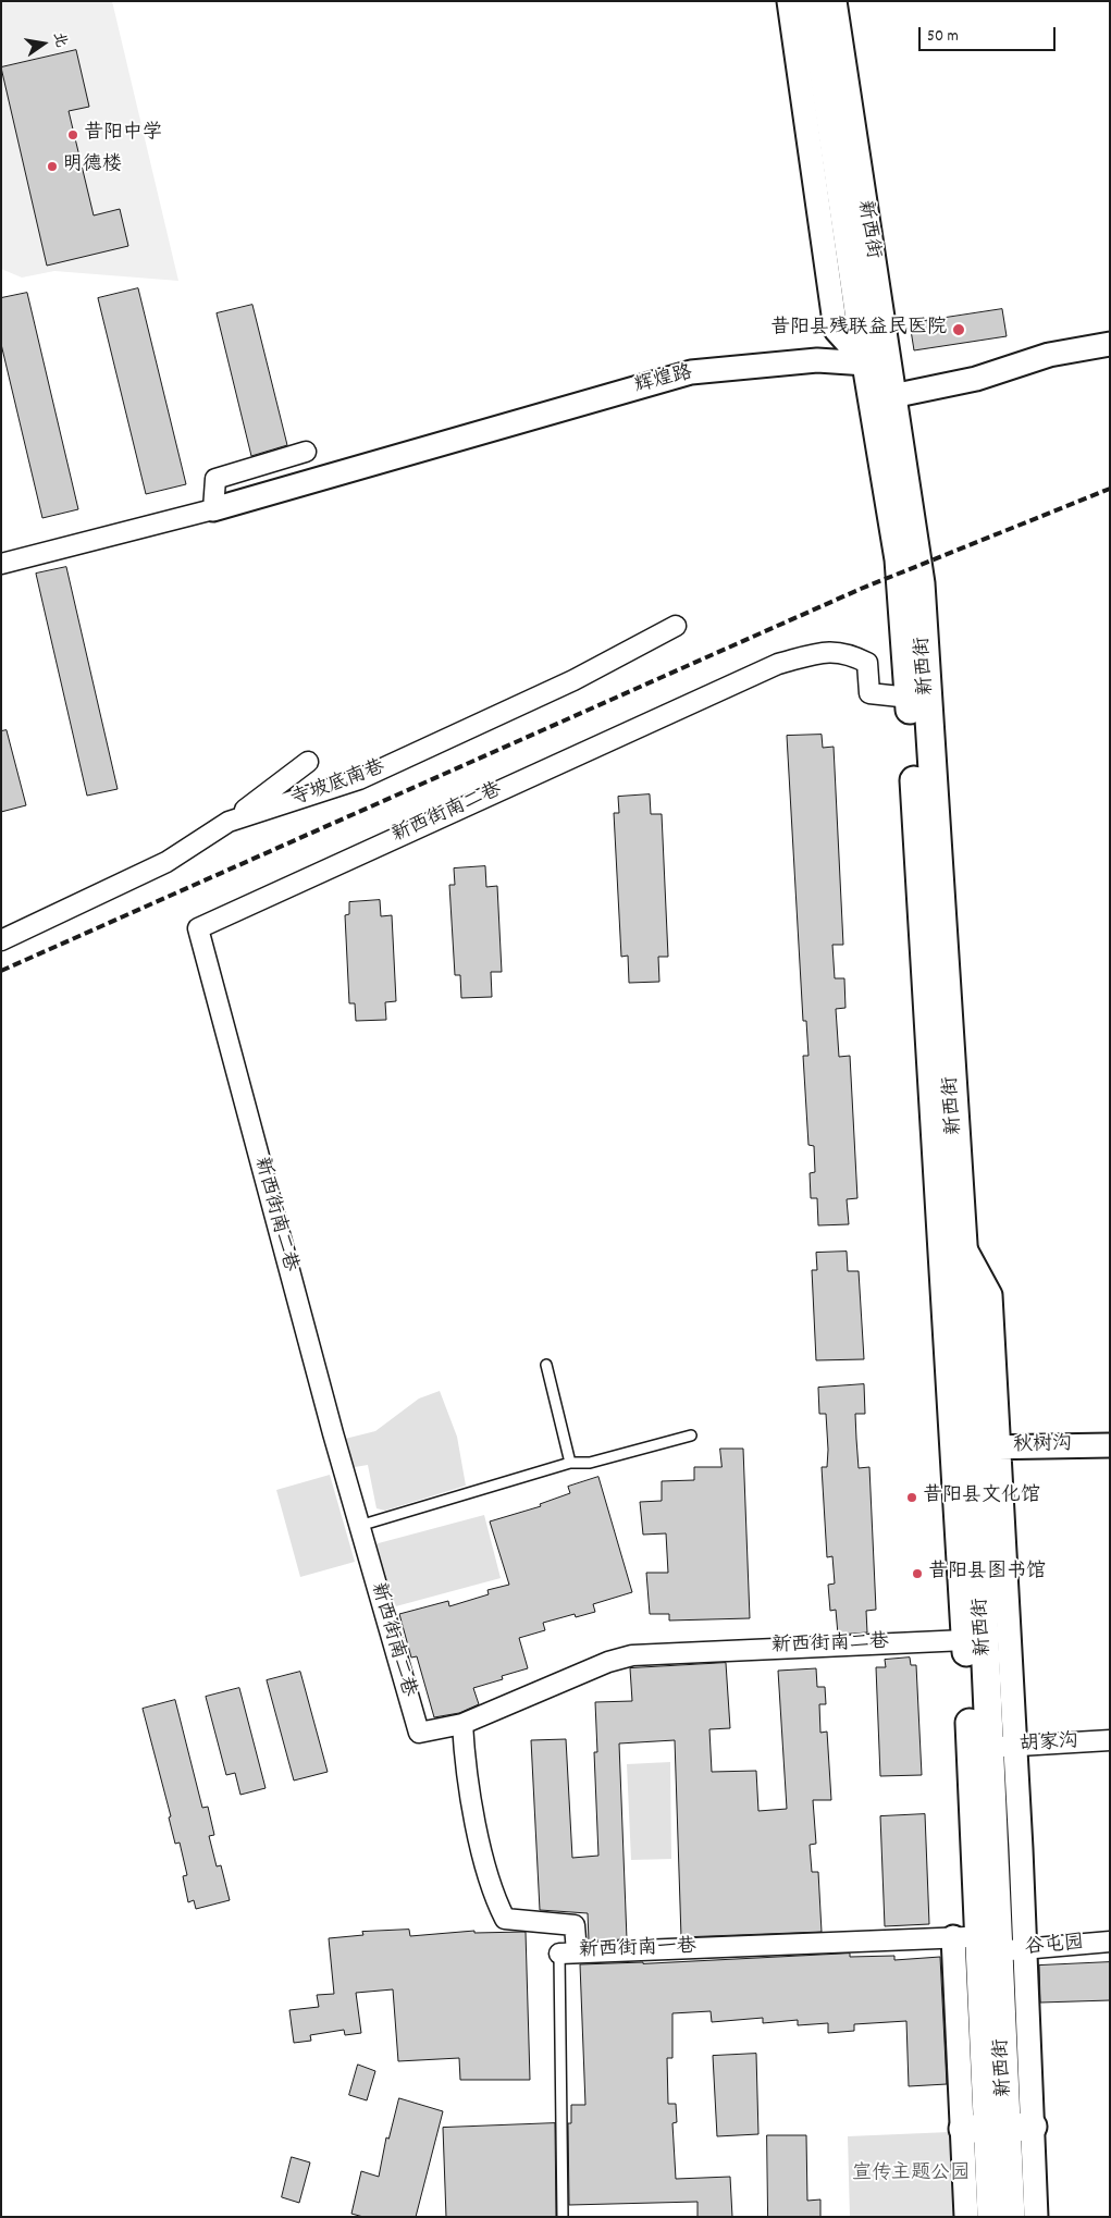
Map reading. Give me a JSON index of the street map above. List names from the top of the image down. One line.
{"streets":{"main road":["新西街"],"street":["辉煌路","寺坡底南巷","新西街南二巷","秋树沟","胡家沟","谷屯园","新西街南一巷"]},"crossings":[["新西街","辉煌路"],["新西街","新西街南二巷"],["新西街","秋树沟"],["新西街","胡家沟"],["新西街","谷屯园"],["新西街","新西街南一巷"],["谷屯园","新西街南一巷"]],"parks":["宣传主题公园"],"places":["昔阳中学","明德楼","昔阳县残联益民医院","昔阳县文化馆","昔阳县图书馆"],"scale_bar":"50 m","north":"right"}
